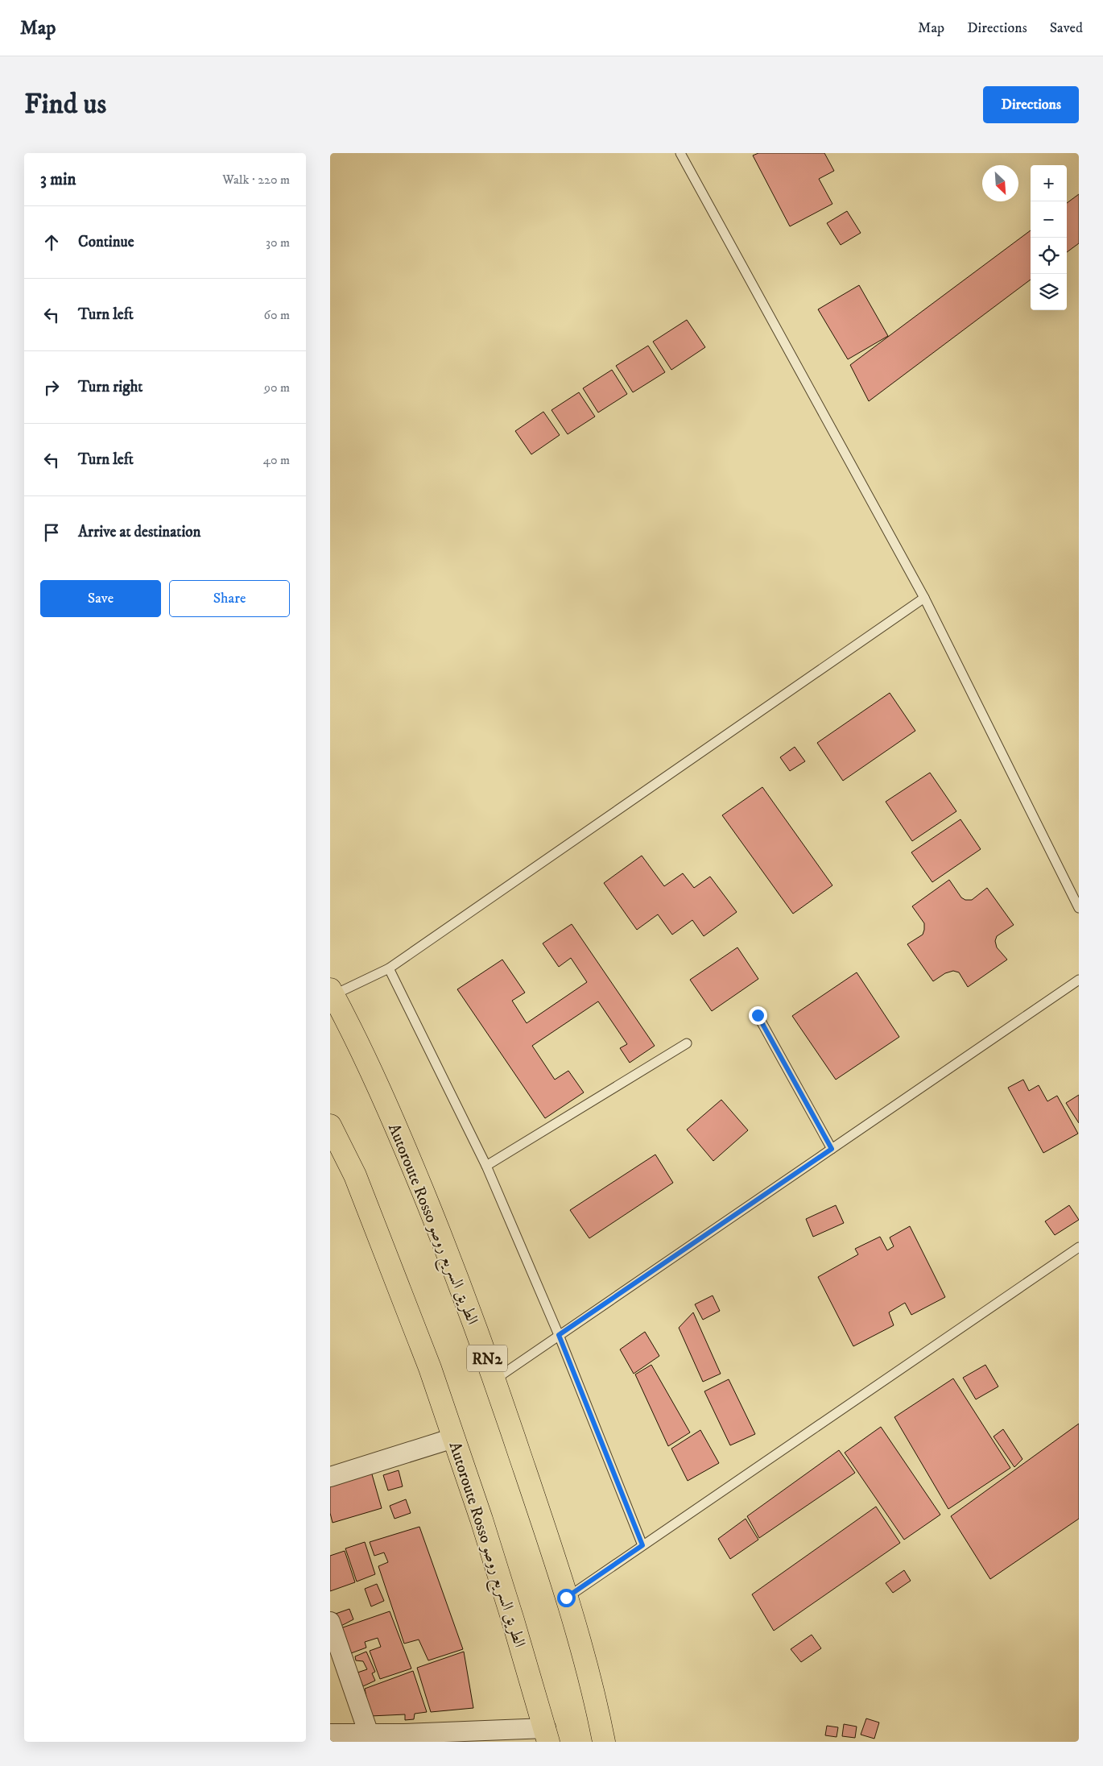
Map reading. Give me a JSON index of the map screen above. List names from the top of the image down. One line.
{"streets":{"highway":["Autoroute Rosso الطريق السريع روصو","RN2"]},"north":"bottom right","page":{"header":"Map","nav":["Map","Directions","Saved"],"buttons":["Directions",["Save","Share"]],"title":"Find us","heading":["3 min","Walk · 220 m"],"map_buttons":["+","−"],"list":[["Continue","30 m"],["Turn left","60 m"],["Turn right","90 m"],["Turn left","40 m"],"Arrive at destination"]}}
